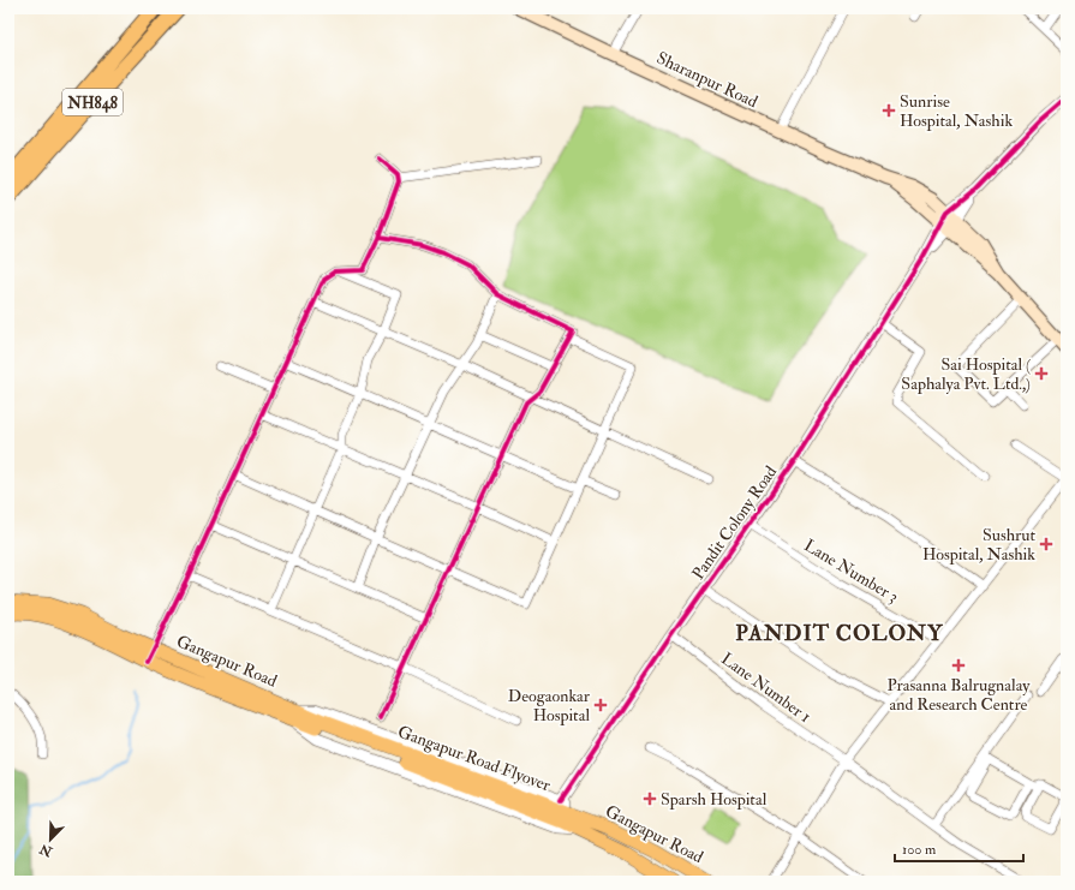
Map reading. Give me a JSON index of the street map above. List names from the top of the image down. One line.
{"streets":{"highway":["NH848"],"main road":["Sharanpur Road","Gangapur Road","Gangapur Road Flyover"],"street":["Pandit Colony Road","Lane Number 3","Lane Number 1"]},"crossings":[["Sharanpur Road","Pandit Colony Road"],["Pandit Colony Road","Lane Number 3"],["Pandit Colony Road","Lane Number 1"],["Pandit Colony Road","Gangapur Road Flyover"],["Gangapur Road","Gangapur Road Flyover"]],"districts":["PANDIT COLONY"],"places":{"health":["Sunrise Hospital, Nashik","Sai Hospital ( Saphalya Pvt. Ltd.,)","Sushrut Hospital, Nashik","Prasanna Balrugnalay and Research Centre","Deogaonkar Hospital","Sparsh Hospital"]},"scale_bar":"100 m","north":"bottom left"}
